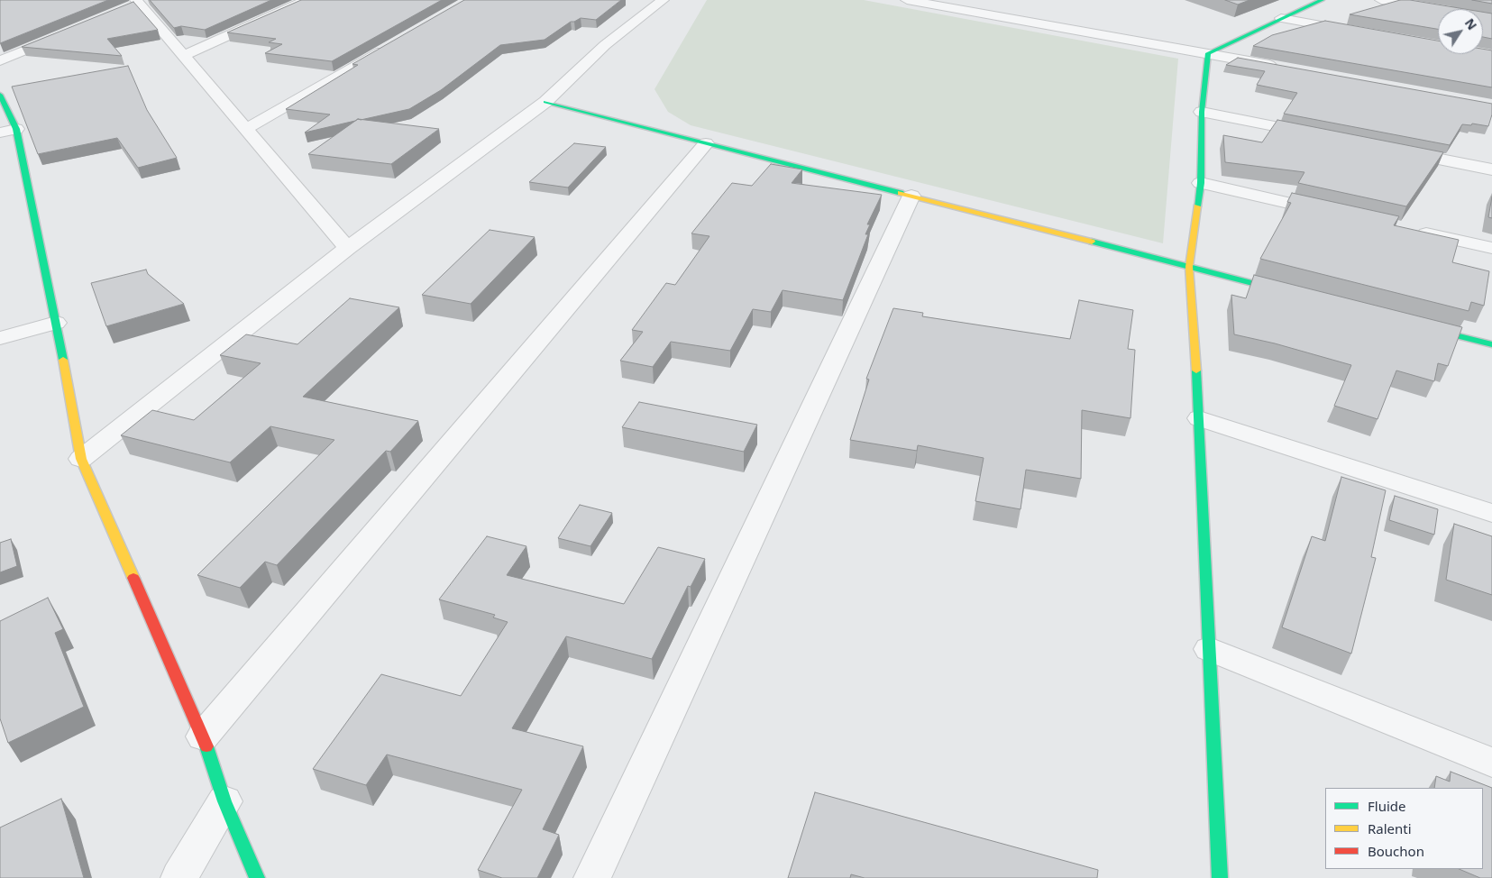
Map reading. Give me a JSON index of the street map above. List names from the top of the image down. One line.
{"legend":["Fluide","Ralenti","Bouchon"],"north":"top right"}
